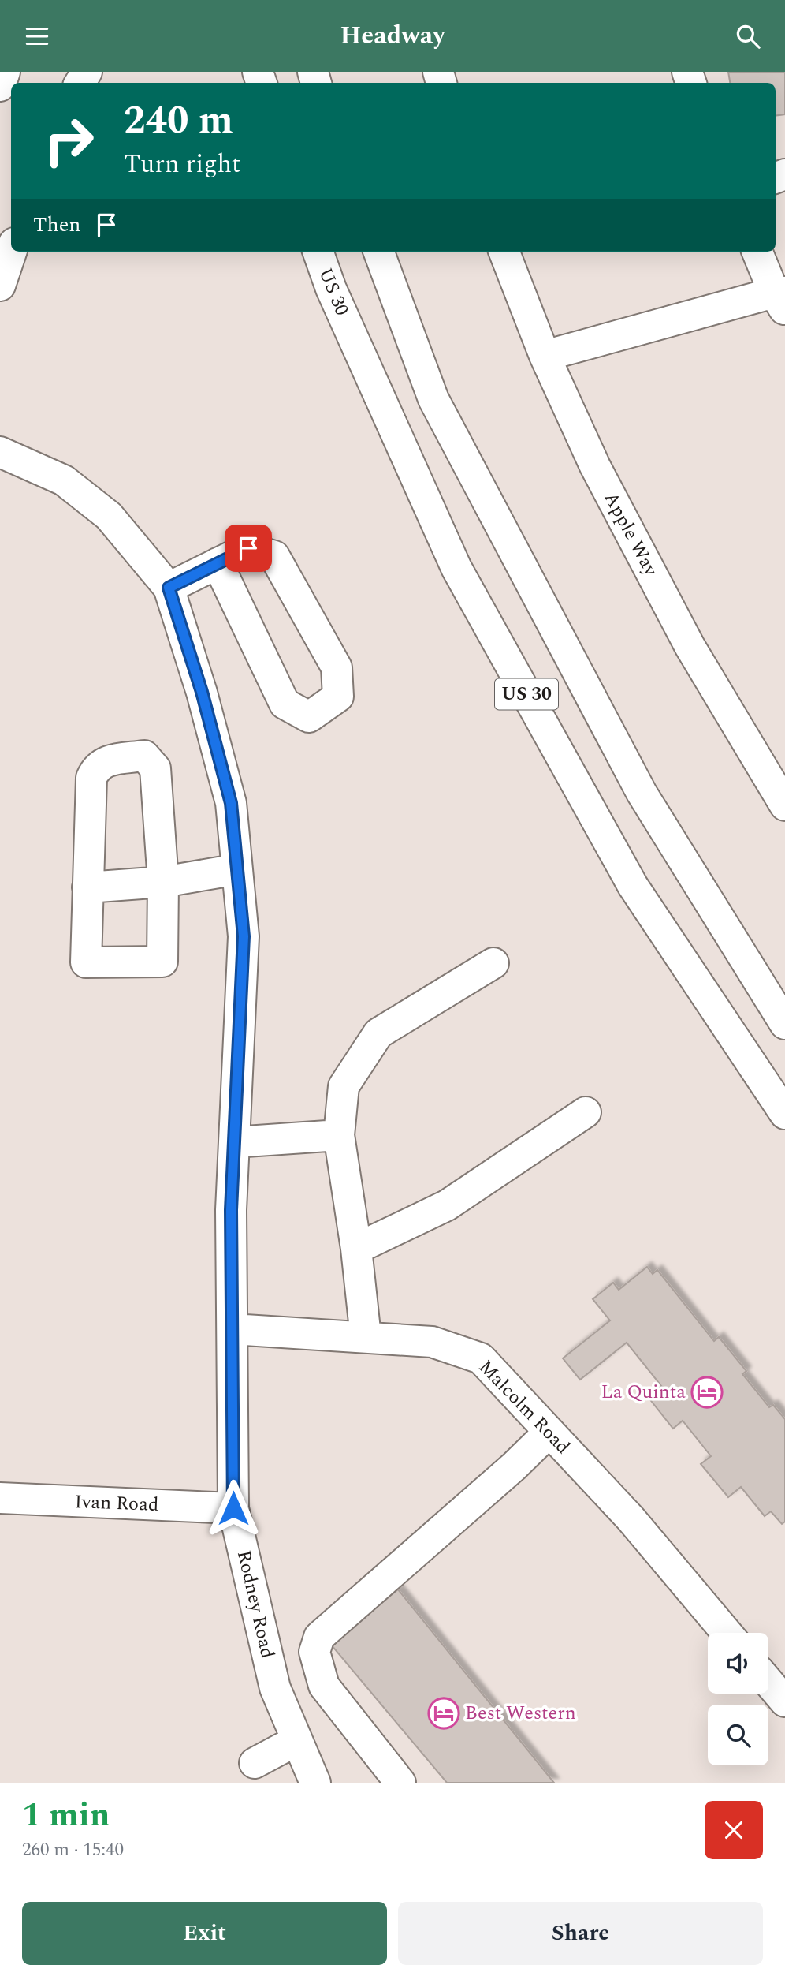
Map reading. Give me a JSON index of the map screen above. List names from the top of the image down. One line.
{"streets":{"main road":["US 30","Apple Way","Malcolm Road","Ivan Road","Rodney Road"]},"crossings":[["Malcolm Road","Rodney Road"],["Ivan Road","Rodney Road"]],"places":{"hotel":["La Quinta","Best Western"]},"page":{"header":"Headway","turn":["240 m","Turn right"],"then":"Then","heading":["1 min","260 m · 15:40"],"buttons":["Exit","Share"]}}
